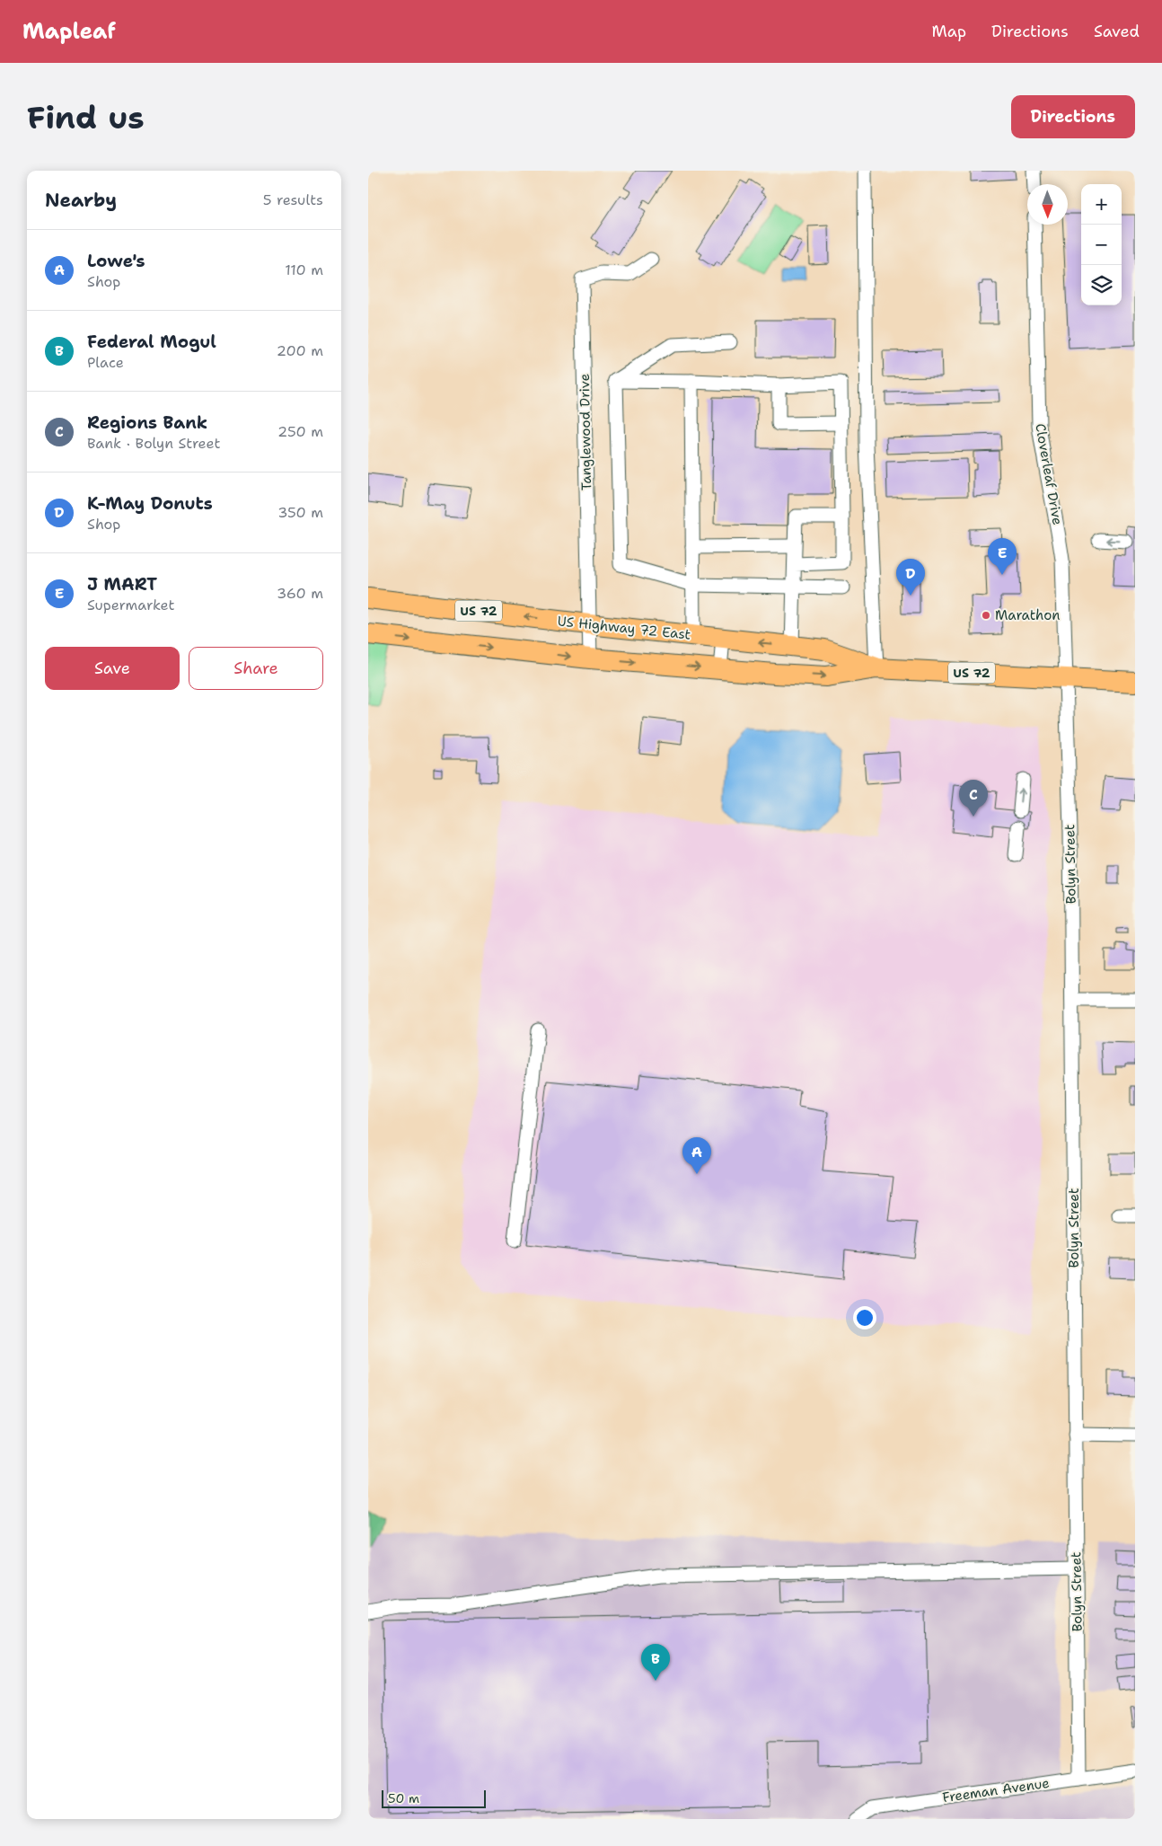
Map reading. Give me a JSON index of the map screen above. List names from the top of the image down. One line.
{"streets":{"highway":["US 72","US Highway 72 East"],"street":["Tanglewood Drive","Cloverleaf Drive","Bolyn Street","Freeman Avenue"]},"crossings":[["Tanglewood Drive","US Highway 72 East"],["Cloverleaf Drive","US Highway 72 East"],["Cloverleaf Drive","Bolyn Street"],["US Highway 72 East","Bolyn Street"],["Bolyn Street","Freeman Avenue"]],"places":["Marathon"],"scale_bar":"50 m","north":"bottom","page":{"header":"Mapleaf","nav":["Map","Directions","Saved"],"buttons":["Directions",["Save","Share"]],"title":"Find us","heading":["Nearby","5 results"],"map_buttons":["+","−"],"list":[{"mark":"A","name":"Lowe's","note":"Shop","value":"110 m"},{"mark":"B","name":"Federal Mogul","note":"Place","value":"200 m"},{"mark":"C","name":"Regions Bank","note":"Bank · Bolyn Street","value":"250 m"},{"mark":"D","name":"K-May Donuts","note":"Shop","value":"350 m"},{"mark":"E","name":"J MART","note":"Supermarket","value":"360 m"}],"pins":["E","D","C","A","B"],"scale":"50 m"}}
